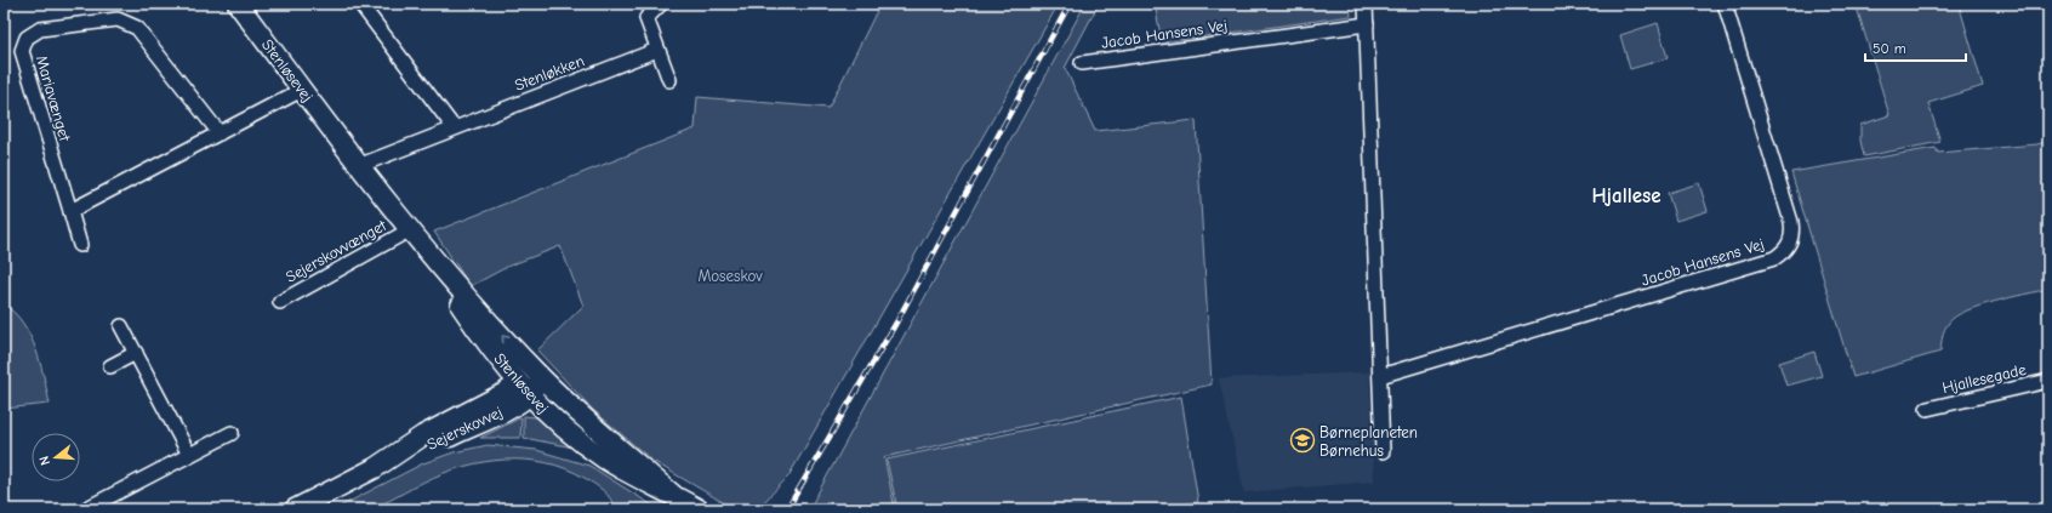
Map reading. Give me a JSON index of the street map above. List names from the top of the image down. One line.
{"streets":{"street":["Jacob Hansens Vej","Stenløsevej","Stenløkken","Mariavænget","Sejerskovvænget","Hjallesegade","Sejerskovvej"]},"crossings":[["Stenløsevej","Stenløkken"],["Stenløsevej","Sejerskovvænget"],["Stenløsevej","Sejerskovvej"]],"districts":["Hjallese"],"parks":["Moseskov"],"places":{"school or university":["Børneplaneten Børnehus"]},"scale_bar":"50 m","north":"left"}
